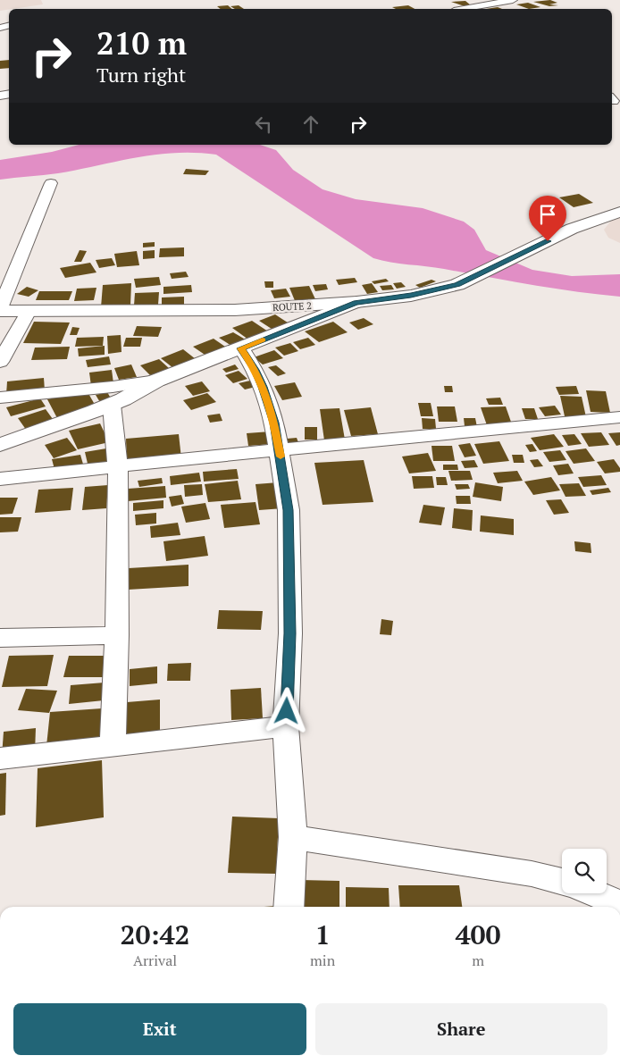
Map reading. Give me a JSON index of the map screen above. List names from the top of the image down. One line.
{"streets":{"main road":["ROUTE 2"]},"page":{"turn":["210 m","Turn right"],"eta":["20:42","Arrival","1","min","400","m"],"buttons":["Exit","Share"]}}
